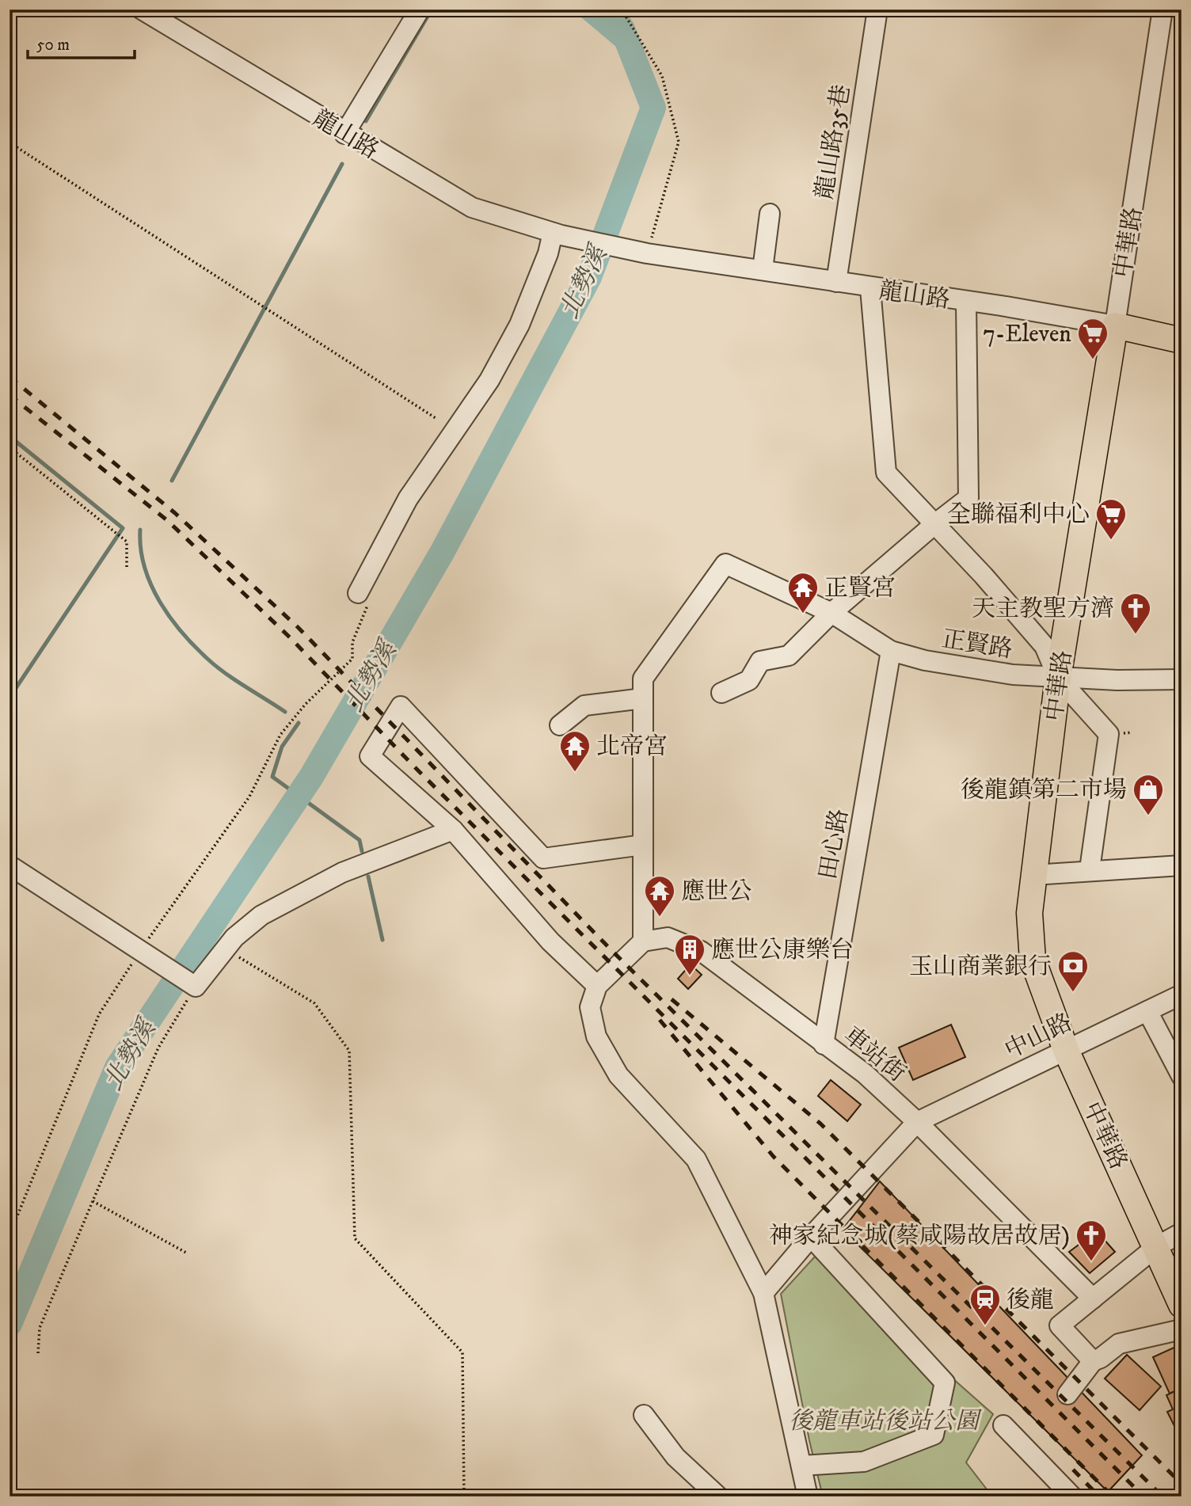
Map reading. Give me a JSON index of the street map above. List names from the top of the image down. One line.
{"streets":{"main road":["龍山路","中華路"],"street":["龍山路35巷","正賢路","田心路","中山路","車站街"]},"crossings":[["龍山路","龍山路35巷"],["龍山路","中華路"],["中華路","正賢路"],["中華路","中山路"],["正賢路","田心路"],["田心路","車站街"],["中山路","車站街"]],"water":["北勢溪"],"parks":["後龍車站後站公園"],"places":{"supermarket":["7-Eleven","全聯福利中心"],"temple":["正賢宮","北帝宮","應世公"],"church":["天主教聖方濟","神家紀念城(蔡咸陽故居故居)"],"shop":["後龍鎮第二市場"],"building":["應世公康樂台"],"bank":["玉山商業銀行"],"station":["後龍"]},"scale_bar":"50 m"}
